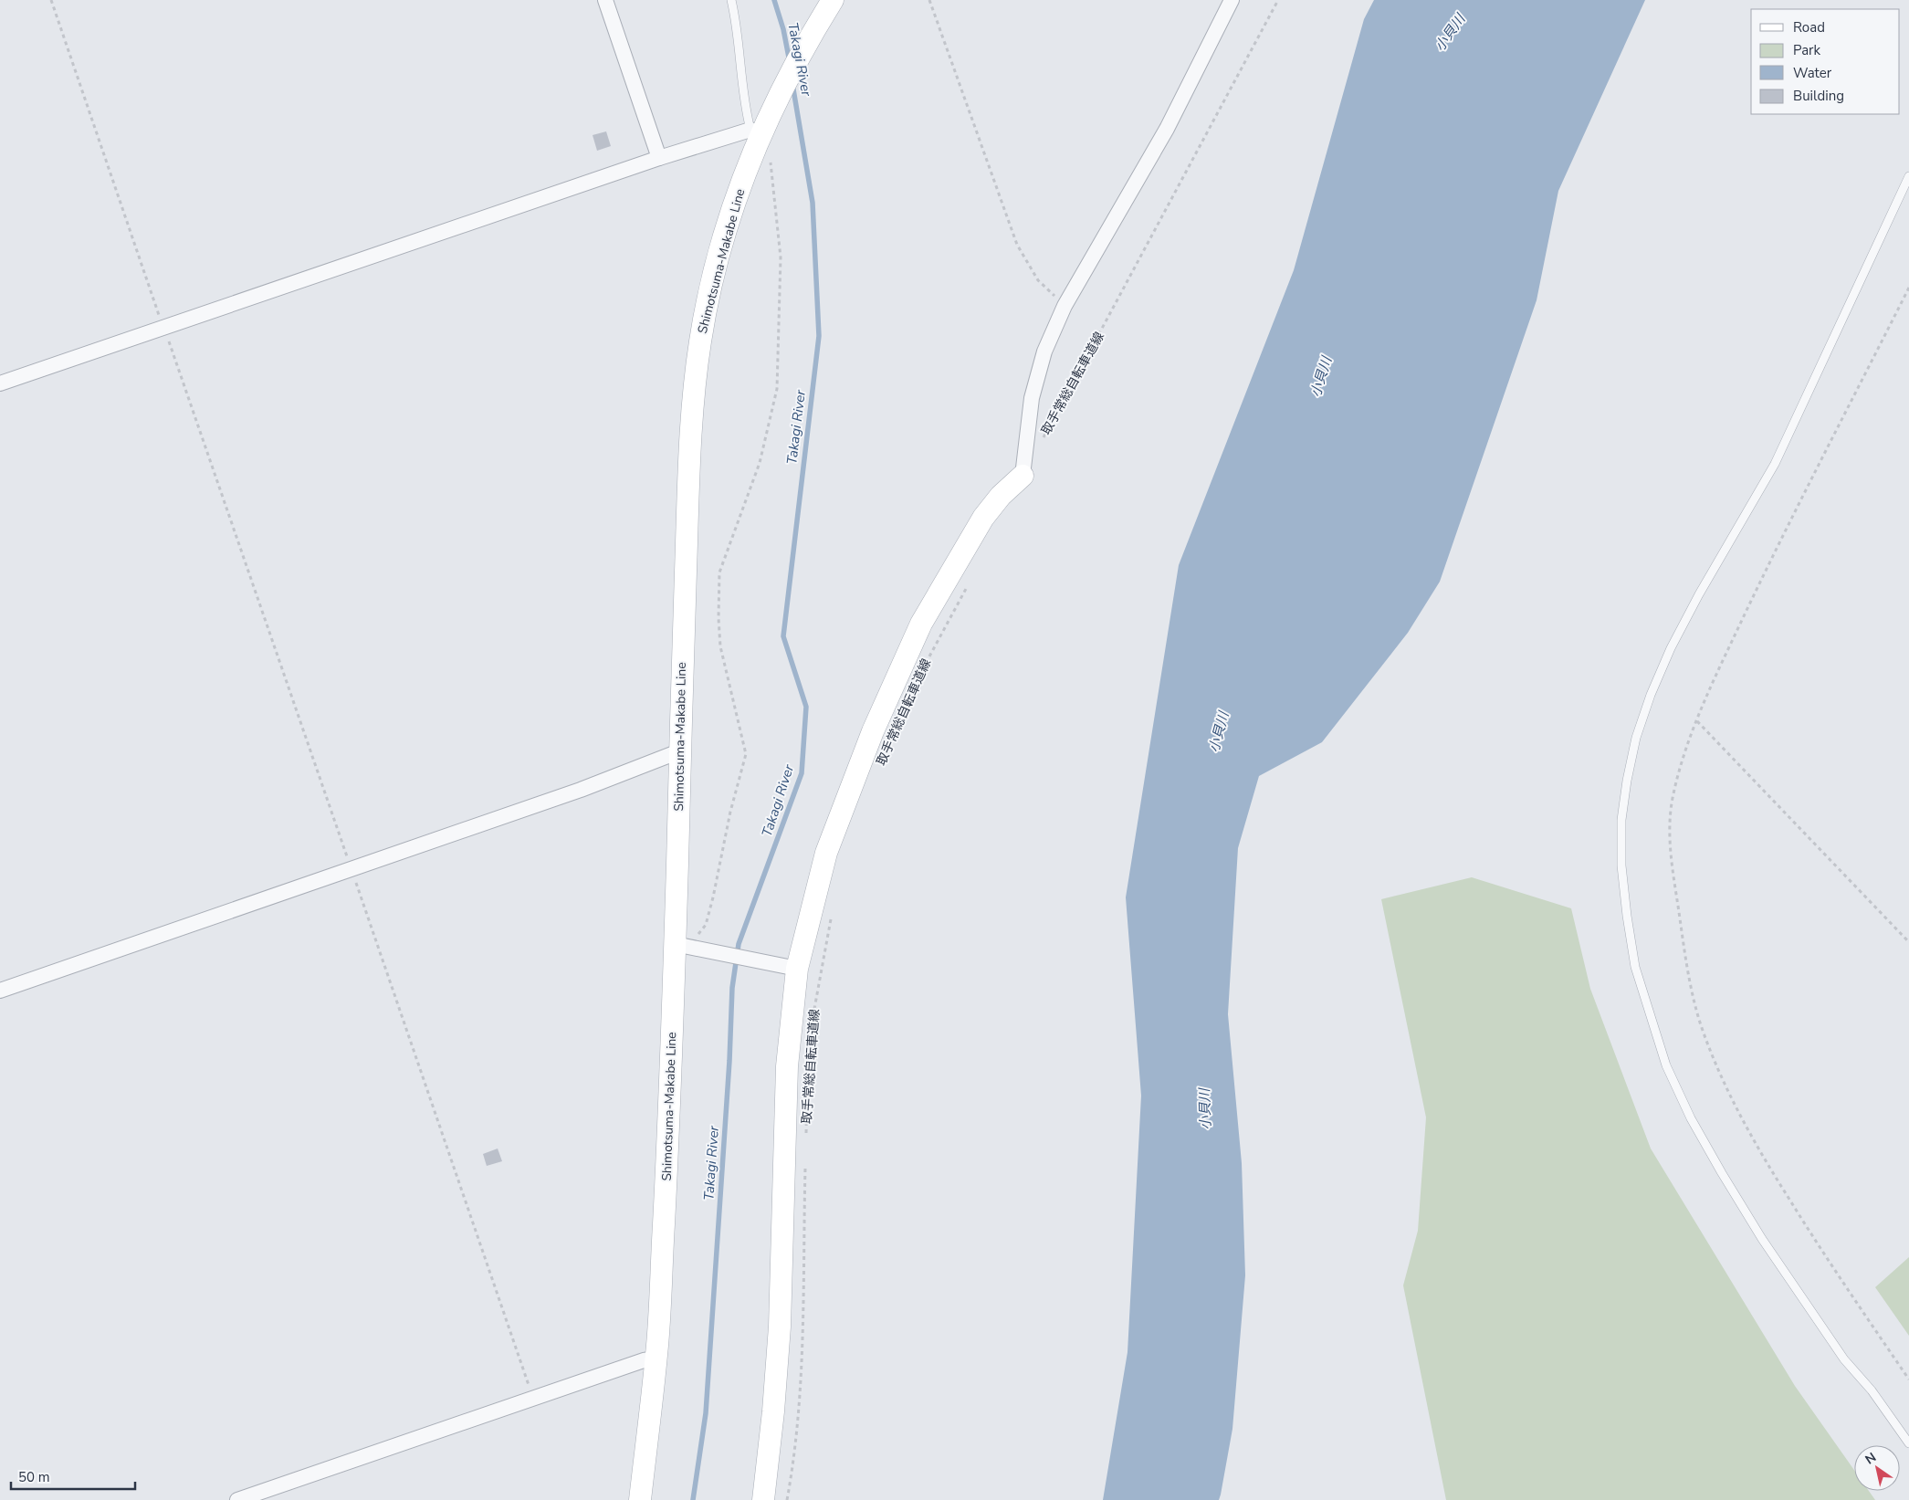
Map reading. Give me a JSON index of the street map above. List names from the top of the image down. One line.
{"streets":{"main road":["Shimotsuma-Makabe Line"],"path":["取手常総自転車道線"]},"water":["小貝川","Takagi River"],"legend":["Road","Park","Water","Building"],"scale_bar":"50 m","north":"top left"}
